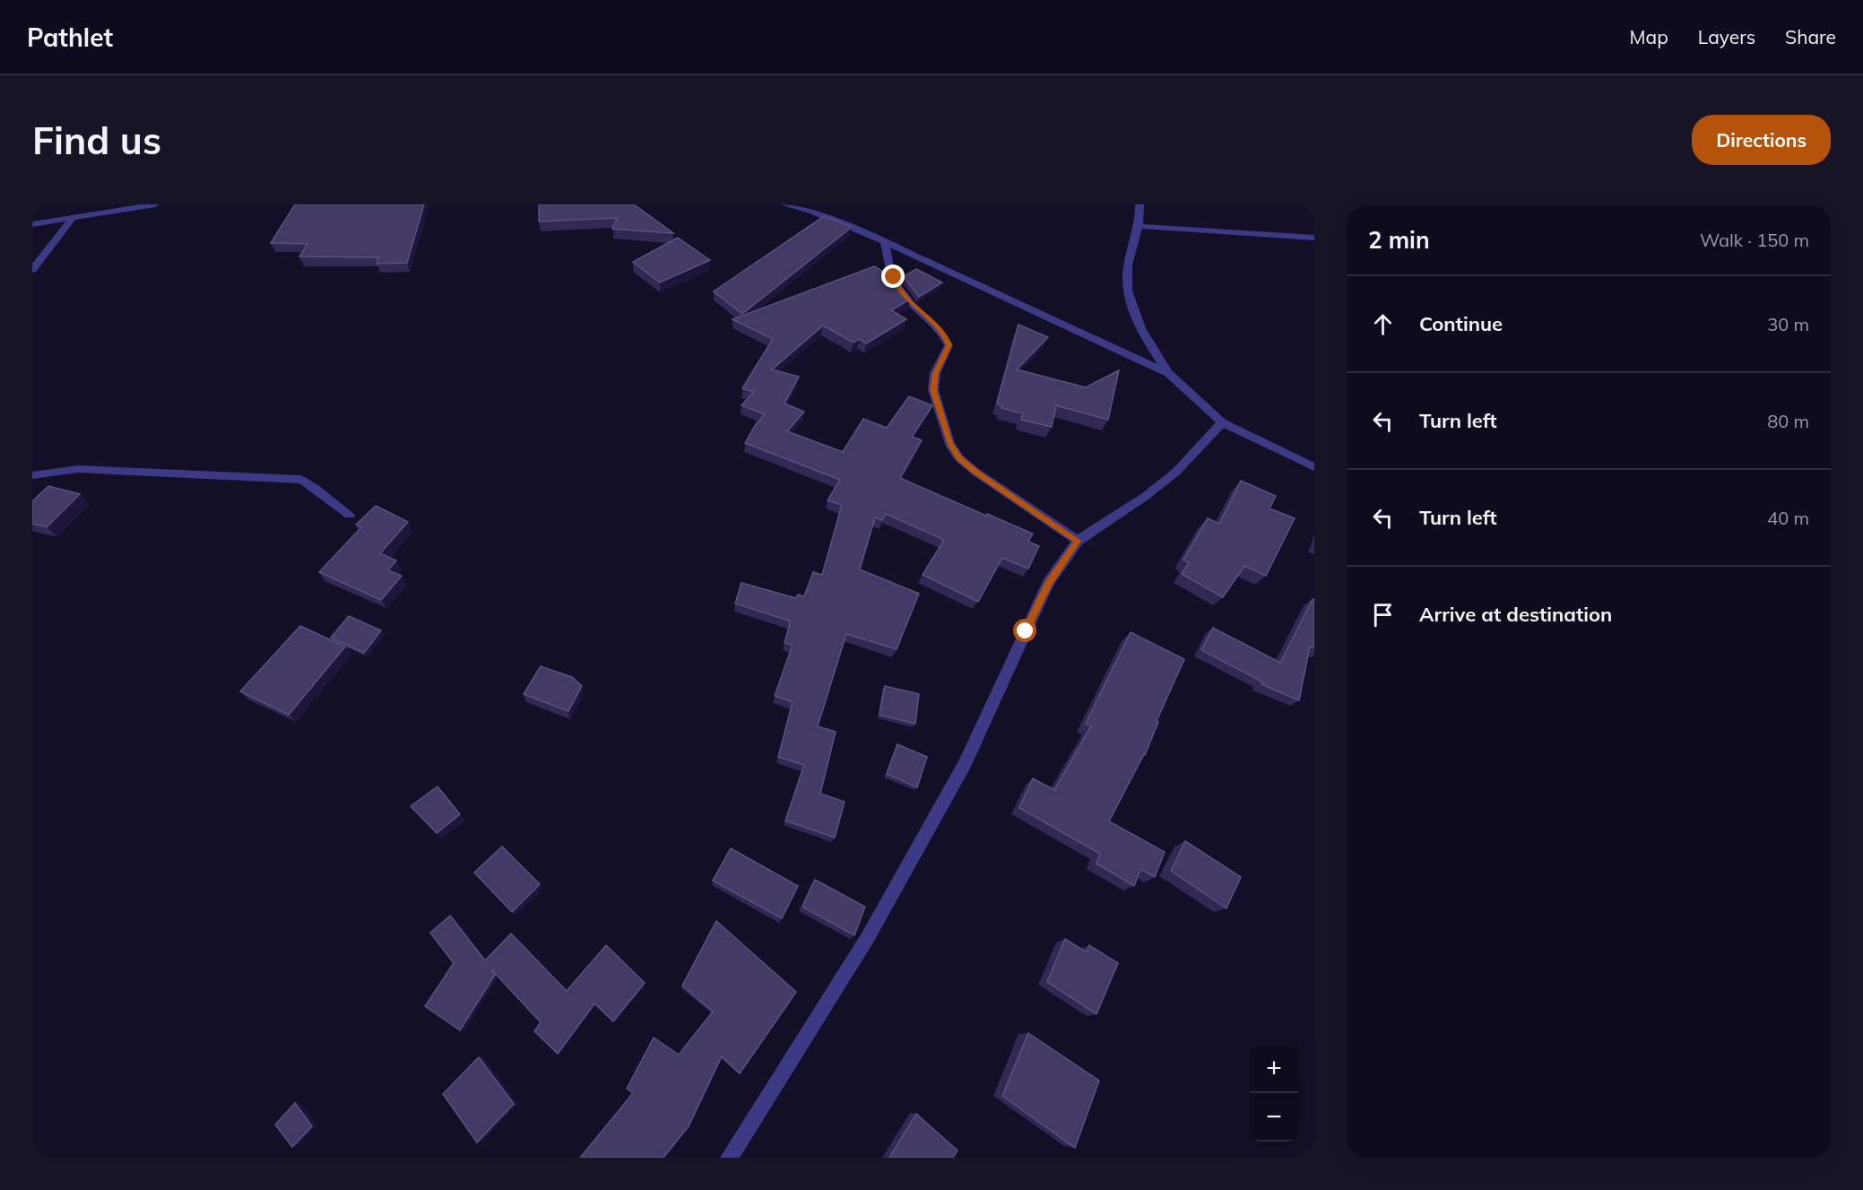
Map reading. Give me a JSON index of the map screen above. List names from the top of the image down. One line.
{"page":{"header":"Pathlet","nav":["Map","Layers","Share"],"buttons":"Directions","title":"Find us","heading":["2 min","Walk · 150 m"],"list":[["Continue","30 m"],["Turn left","80 m"],["Turn left","40 m"],"Arrive at destination"],"map_buttons":["+","−"]}}
